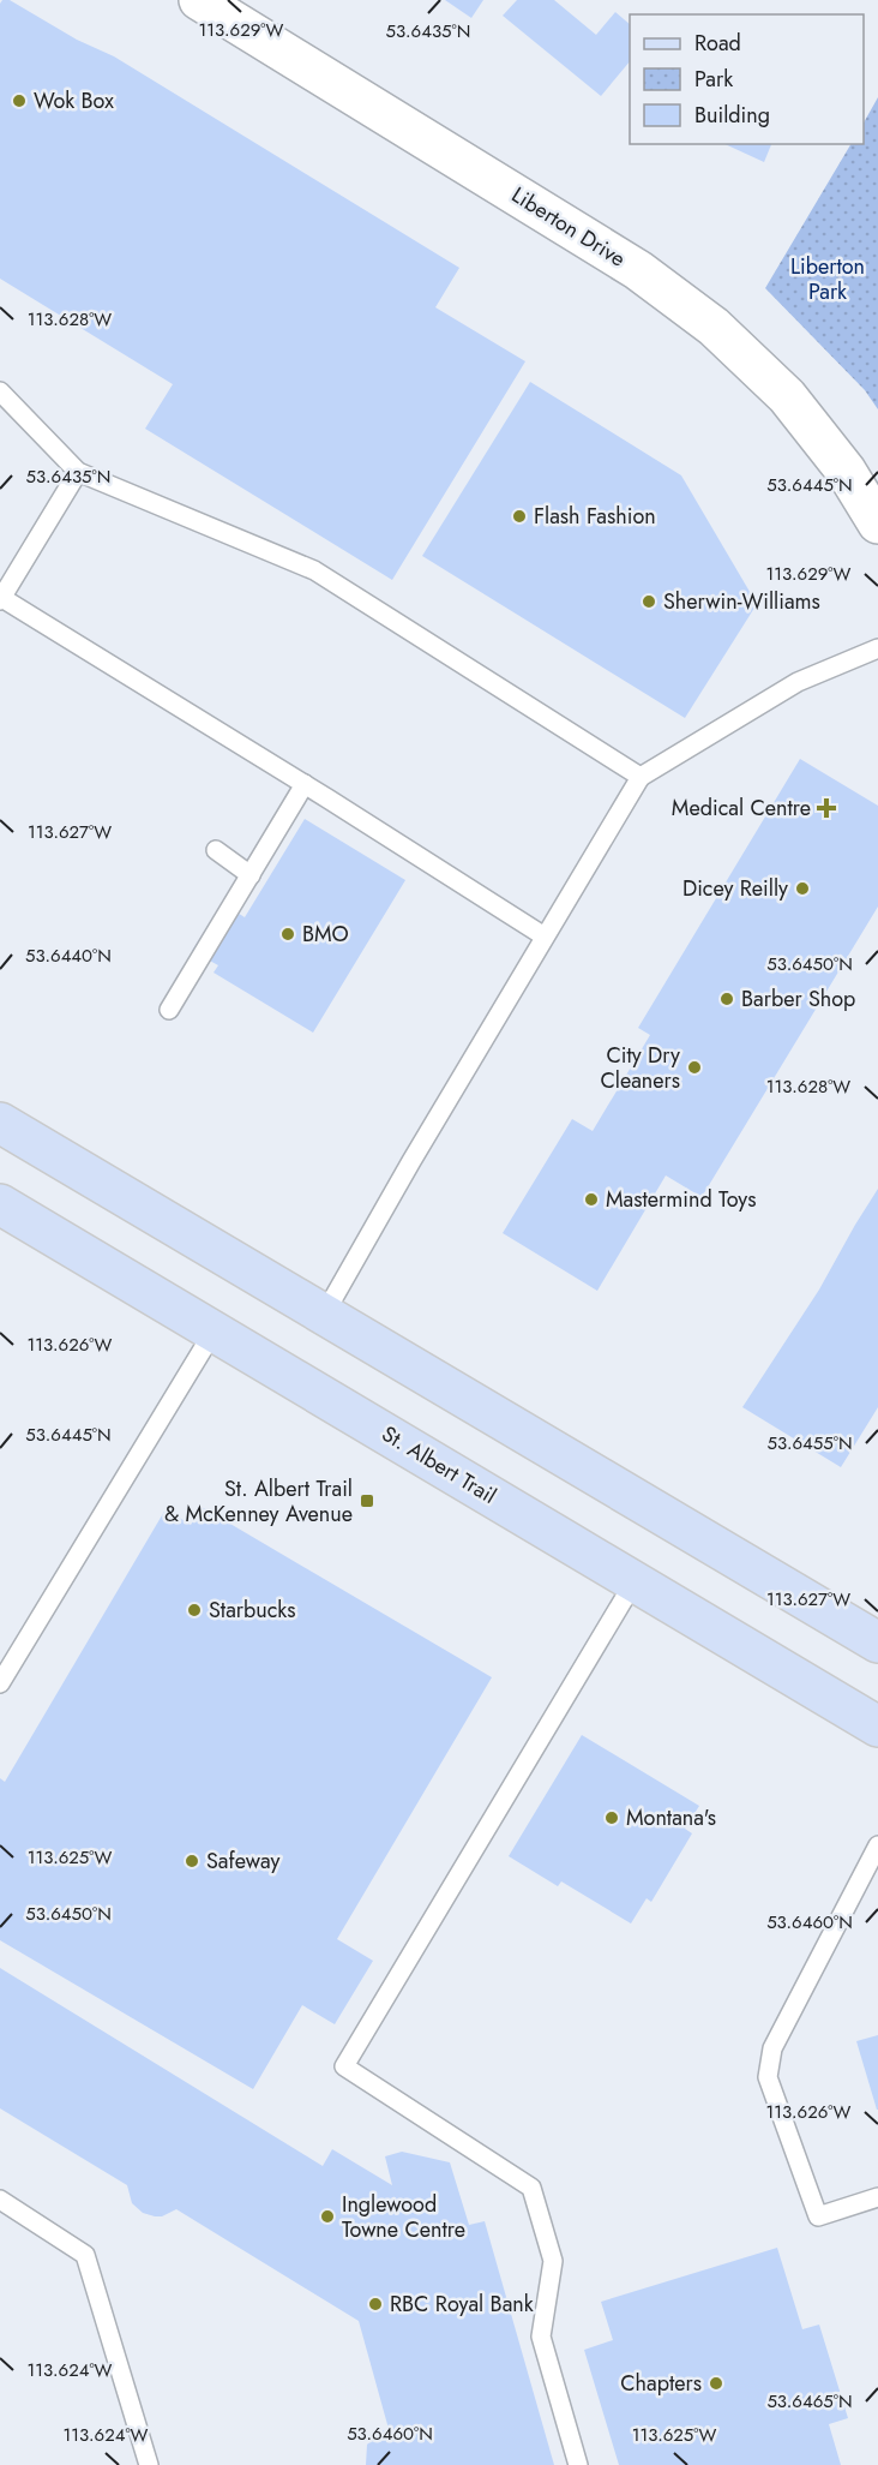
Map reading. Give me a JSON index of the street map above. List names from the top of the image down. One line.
{"streets":{"main road":["St. Albert Trail"],"street":["Liberton Drive"]},"parks":["Liberton Park"],"places":{"other":["Wok Box","Flash Fashion","Sherwin-Williams","Dicey Reilly","BMO","Barber Shop","City Dry Cleaners","Mastermind Toys","Starbucks","Montana's","Safeway","Inglewood Towne Centre","RBC Royal Bank","Chapters"],"health":["Medical Centre"],"transit":["St. Albert Trail & McKenney Avenue"]},"legend":["Road","Park","Building"],"coordinates":["113.629°W","53.6435°N","113.628°W","53.6445°N","113.627°W","53.6440°N","53.6450°N","113.626°W","53.6455°N","113.625°W","53.6460°N","113.624°W","53.6465°N"]}
